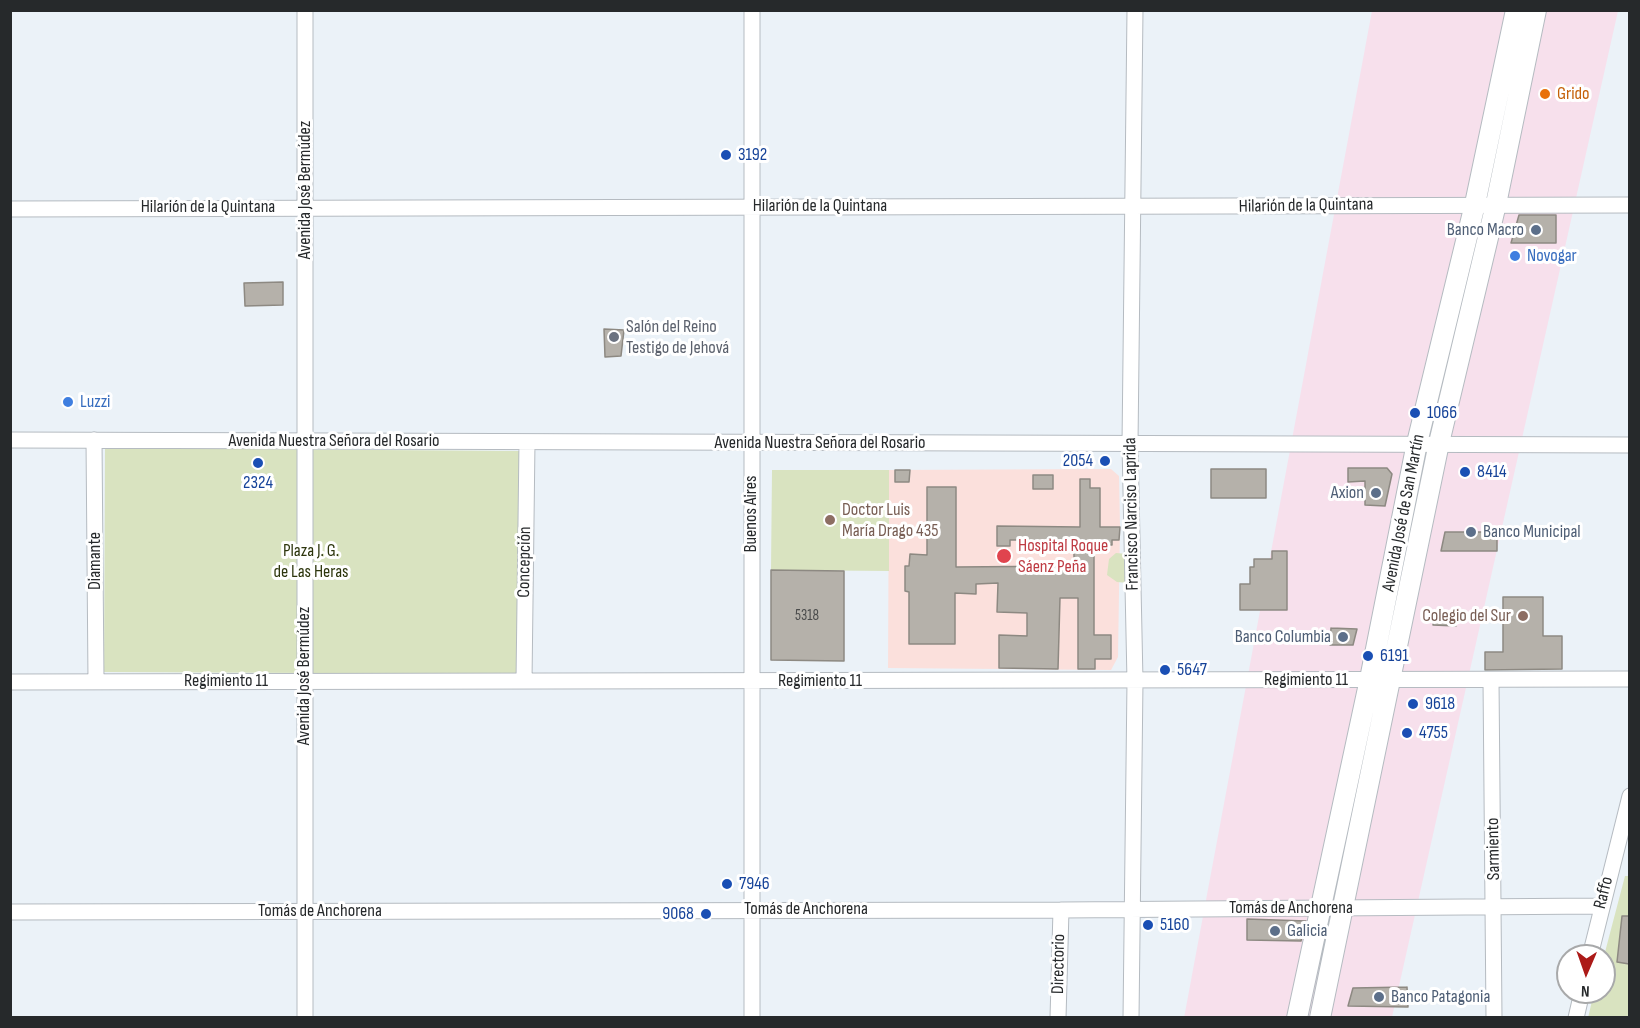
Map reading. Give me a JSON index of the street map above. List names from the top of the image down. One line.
{"streets":{"main road":["Avenida José de San Martín"],"street":["Avenida José Bermúdez","Hilarión de la Quintana","Avenida Nuestra Señora del Rosario","Buenos Aires","Francisco Narciso Laprida","Diamante","Concepción","Regimiento 11","Sarmiento","Raffo","Tomás de Anchorena","Directorio"]},"crossings":[["Avenida José Bermúdez","Hilarión de la Quintana"],["Avenida José Bermúdez","Avenida Nuestra Señora del Rosario"],["Avenida José Bermúdez","Regimiento 11"],["Avenida José Bermúdez","Tomás de Anchorena"],["Hilarión de la Quintana","Avenida José de San Martín"],["Hilarión de la Quintana","Buenos Aires"],["Hilarión de la Quintana","Francisco Narciso Laprida"],["Avenida Nuestra Señora del Rosario","Avenida José de San Martín"],["Avenida Nuestra Señora del Rosario","Buenos Aires"],["Avenida Nuestra Señora del Rosario","Francisco Narciso Laprida"],["Avenida Nuestra Señora del Rosario","Diamante"],["Avenida Nuestra Señora del Rosario","Concepción"],["Avenida José de San Martín","Regimiento 11"],["Avenida José de San Martín","Tomás de Anchorena"],["Buenos Aires","Regimiento 11"],["Buenos Aires","Tomás de Anchorena"],["Francisco Narciso Laprida","Regimiento 11"],["Francisco Narciso Laprida","Tomás de Anchorena"],["Diamante","Regimiento 11"],["Concepción","Regimiento 11"],["Regimiento 11","Sarmiento"],["Sarmiento","Tomás de Anchorena"],["Raffo","Tomás de Anchorena"],["Tomás de Anchorena","Directorio"]],"parks":["Plaza J. G. de Las Heras"],"places":["Grido","3192","Banco Macro","Novogar","Salón del Reino Testigo de Jehová","Luzzi","1066","2054","2324","8414","Axion","Doctor Luis María Drago 435","Banco Municipal","Hospital Roque Sáenz Peña","Colegio del Sur","Banco Columbia","6191","5647","9618","4755","7946","9068","5160","Galicia","Banco Patagonia"],"house_numbers":["5318"],"north":"bottom"}
